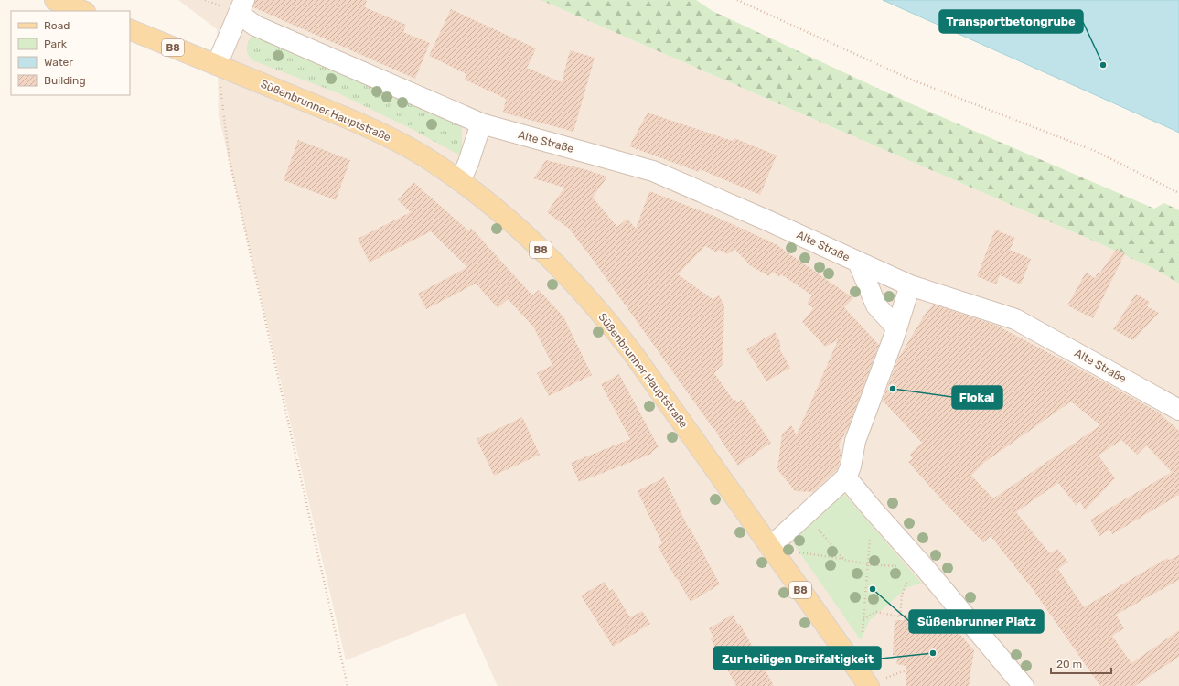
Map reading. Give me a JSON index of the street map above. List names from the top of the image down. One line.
{"streets":{"main road":["B8","Süßenbrunner Hauptstraße"],"street":["Alte Straße"]},"places":["Transportbetongrube","Flokal","Süßenbrunner Platz","Zur heiligen Dreifaltigkeit"],"legend":["Road","Park","Water","Building"],"scale_bar":"20 m"}
